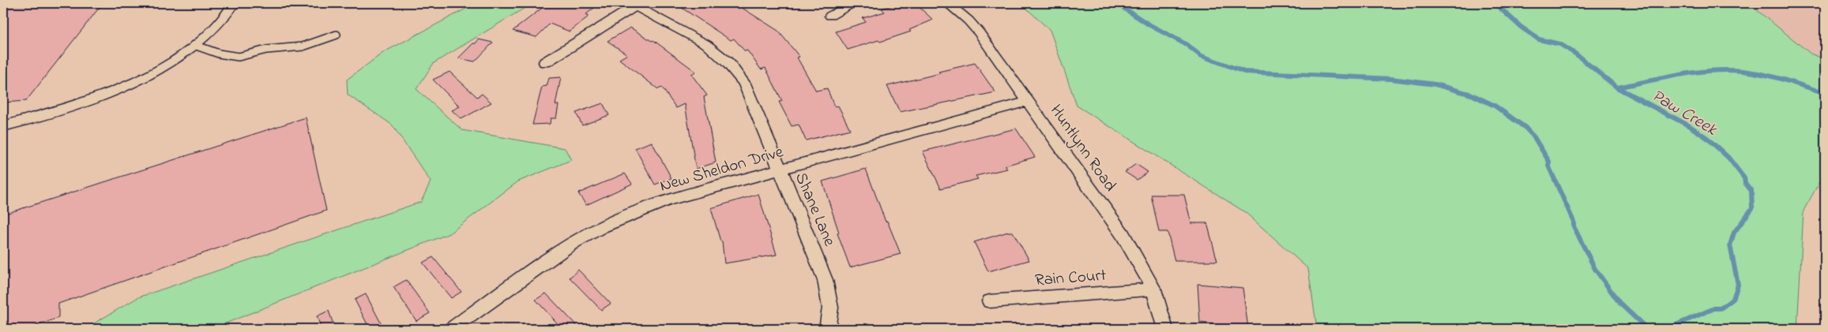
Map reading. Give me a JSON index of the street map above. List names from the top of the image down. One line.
{"streets":{"street":["Huntlynn Road","New Sheldon Drive","Shane Lane","Rain Court"]},"crossings":[["Huntlynn Road","New Sheldon Drive"],["Huntlynn Road","Rain Court"],["New Sheldon Drive","Shane Lane"]],"water":["Paw Creek"]}
